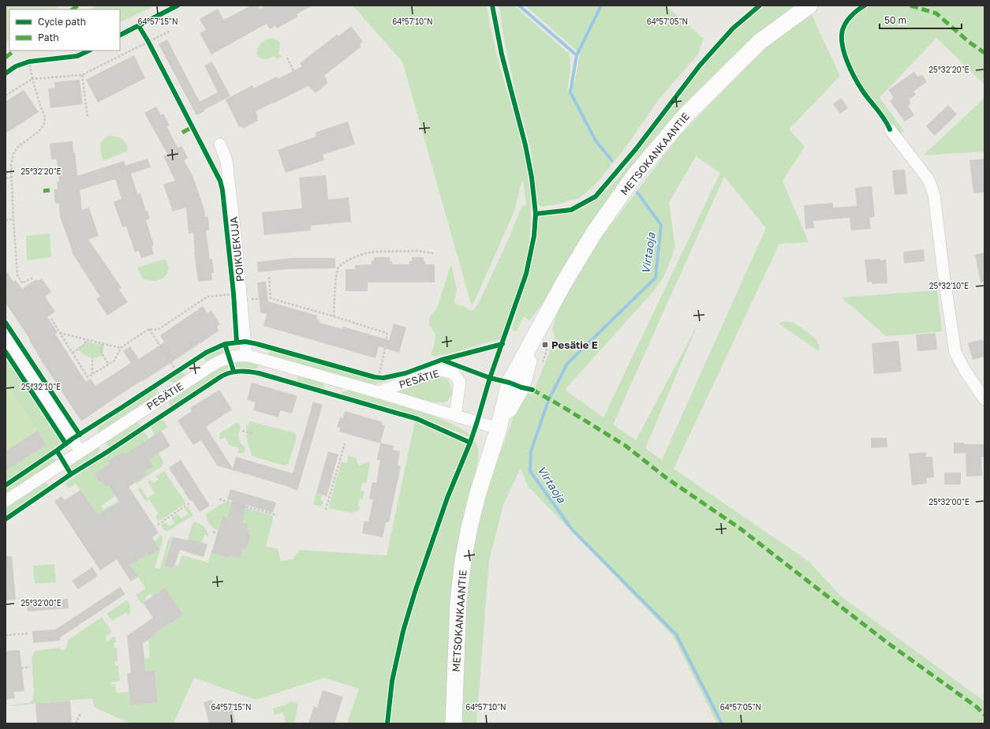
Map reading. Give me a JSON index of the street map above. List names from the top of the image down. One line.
{"streets":{"street":["METSOKANKAANTIE","POIKUEKUJA","PESÄTIE"]},"crossings":[["METSOKANKAANTIE","PESÄTIE"],["POIKUEKUJA","PESÄTIE"]],"water":["Virtaoja"],"places":{"transit":["Pesätie E"]},"legend":["Cycle path","Path"],"scale_bar":"50 m","coordinates":["64°57'15\"N","64°57'10\"N","64°57'05\"N","25°32'20\"E","25°32'10\"E","25°32'00\"E"]}
